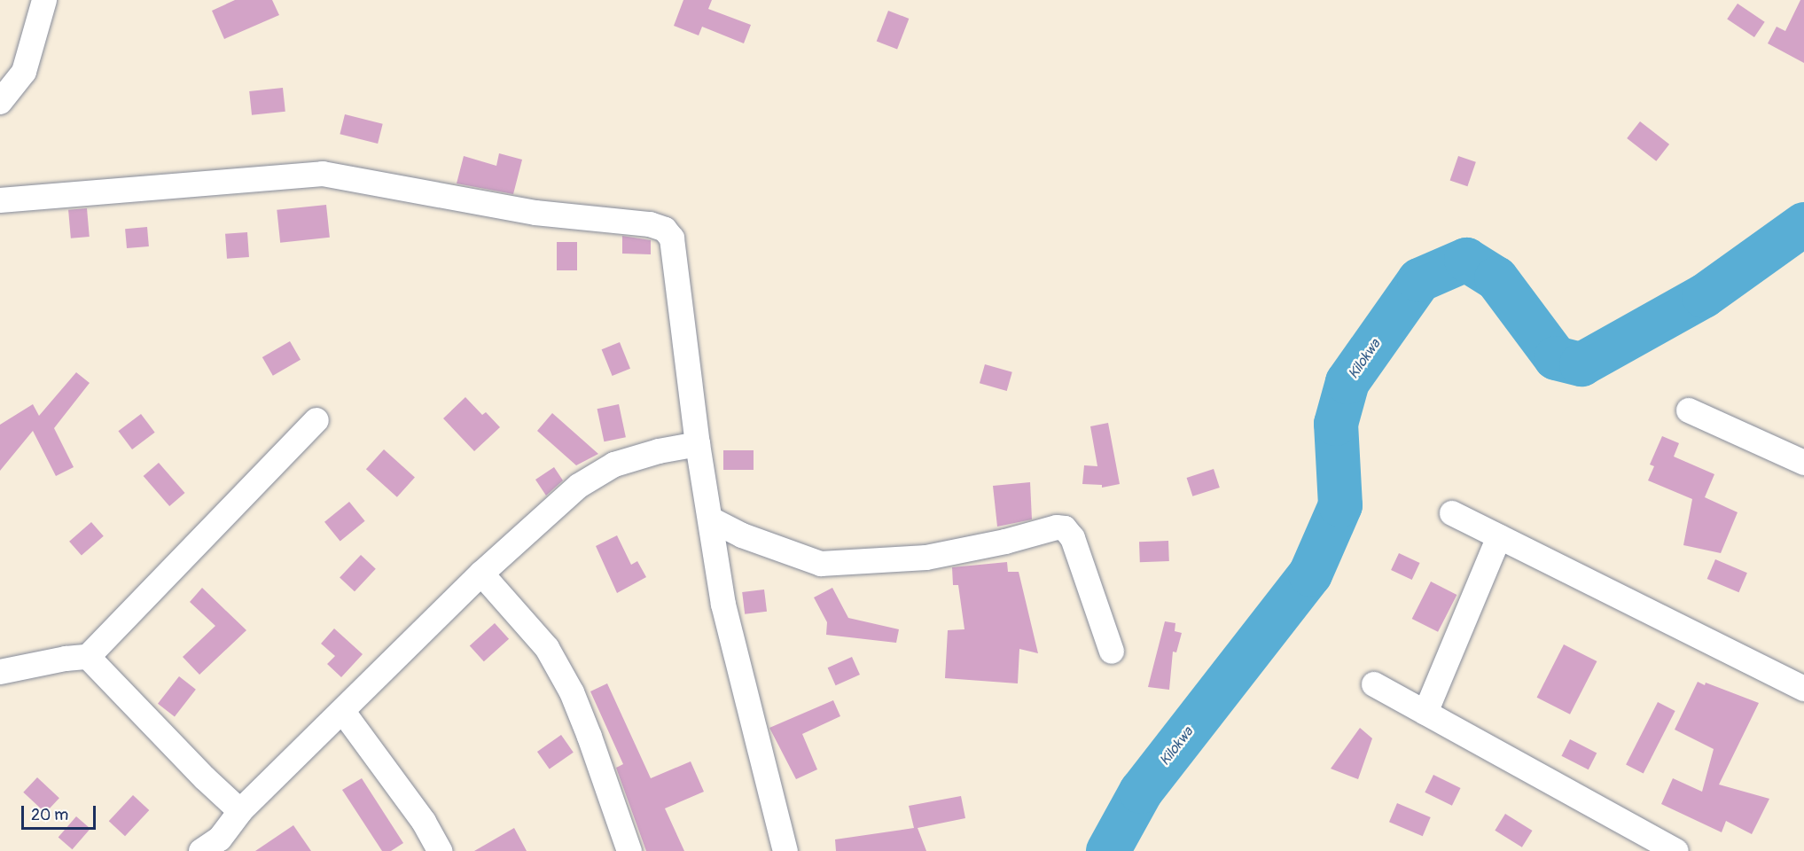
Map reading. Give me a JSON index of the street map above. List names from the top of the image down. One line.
{"water":["Kilokwa"],"scale_bar":"20 m"}
